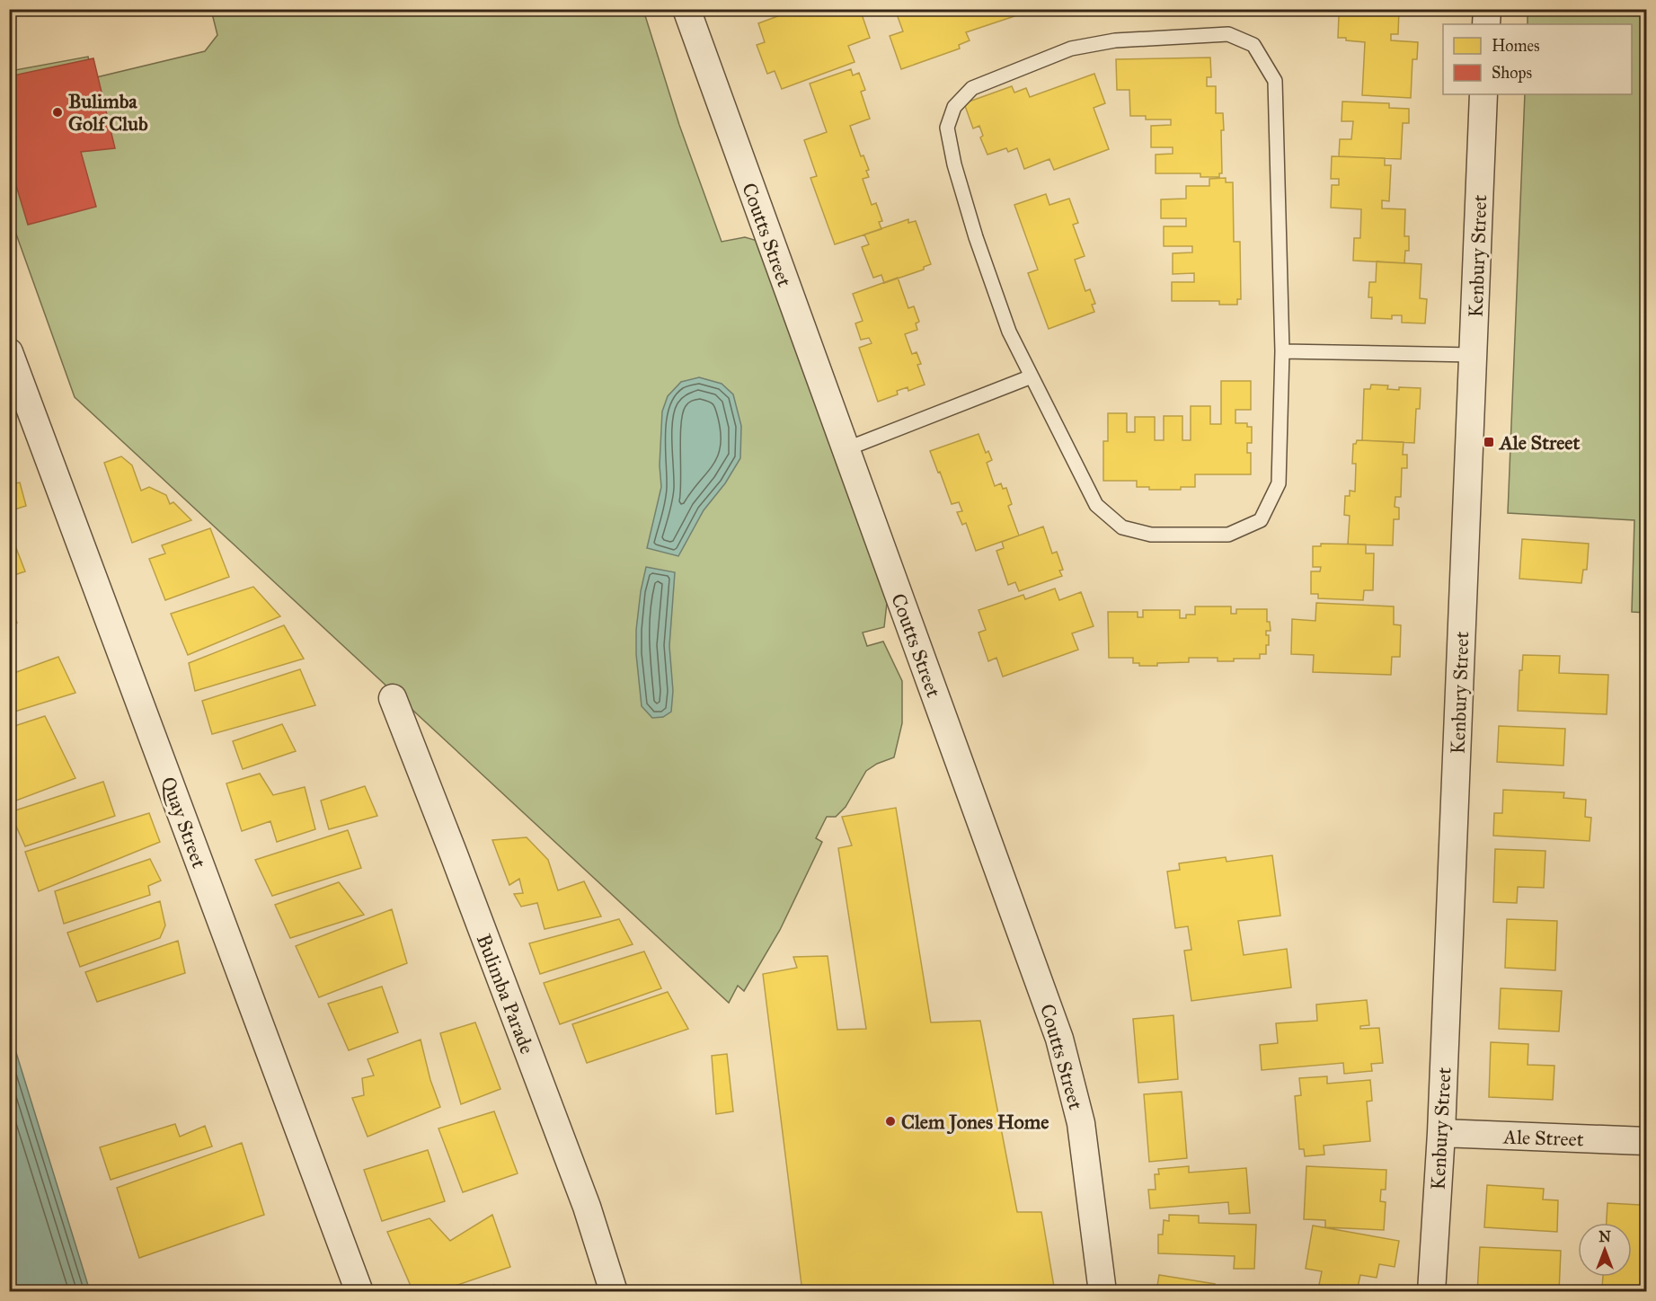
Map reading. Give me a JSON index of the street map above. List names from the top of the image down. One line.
{"streets":{"street":["Coutts Street","Kenbury Street","Quay Street","Bulimba Parade","Ale Street"]},"crossings":[["Kenbury Street","Ale Street"]],"places":{"other":["Bulimba Golf Club","Clem Jones Home"],"transit":["Ale Street"]},"legend":["Homes","Shops"],"north":"top"}
